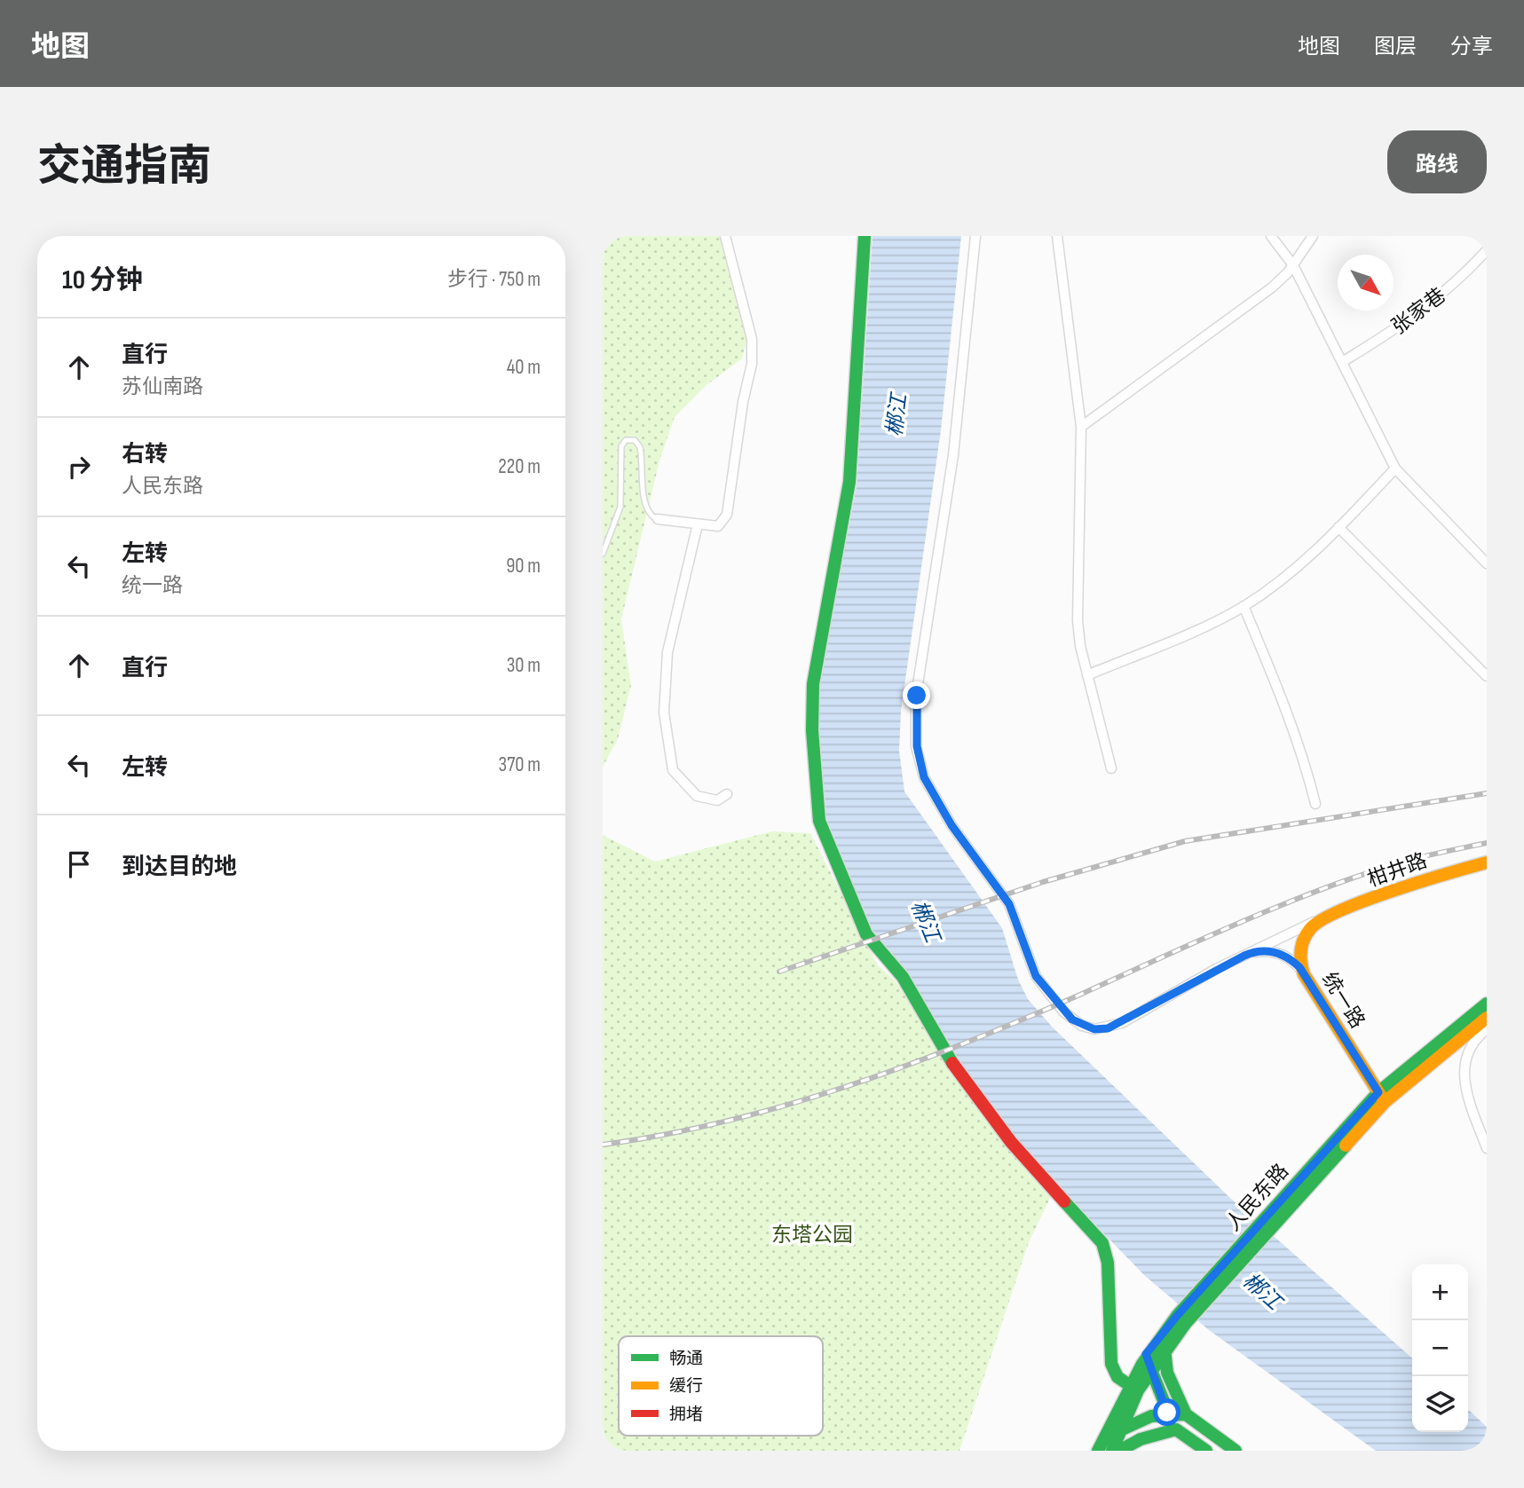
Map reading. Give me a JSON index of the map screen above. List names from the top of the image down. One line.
{"streets":{"street":["张家巷","柑井路","统一路","人民东路"]},"crossings":[["柑井路","统一路"],["统一路","人民东路"]],"water":["郴江"],"parks":["东塔公园"],"legend":["畅通","缓行","拥堵"],"north":"bottom right","page":{"header":"地图","nav":["地图","图层","分享"],"title":"交通指南","buttons":"路线","heading":["10 分钟","步行 · 750 m"],"list":[["直行","苏仙南路","40 m"],["右转","人民东路","220 m"],["左转","统一路","90 m"],["直行","30 m"],["左转","370 m"],"到达目的地"],"map_buttons":["+","−"]}}
